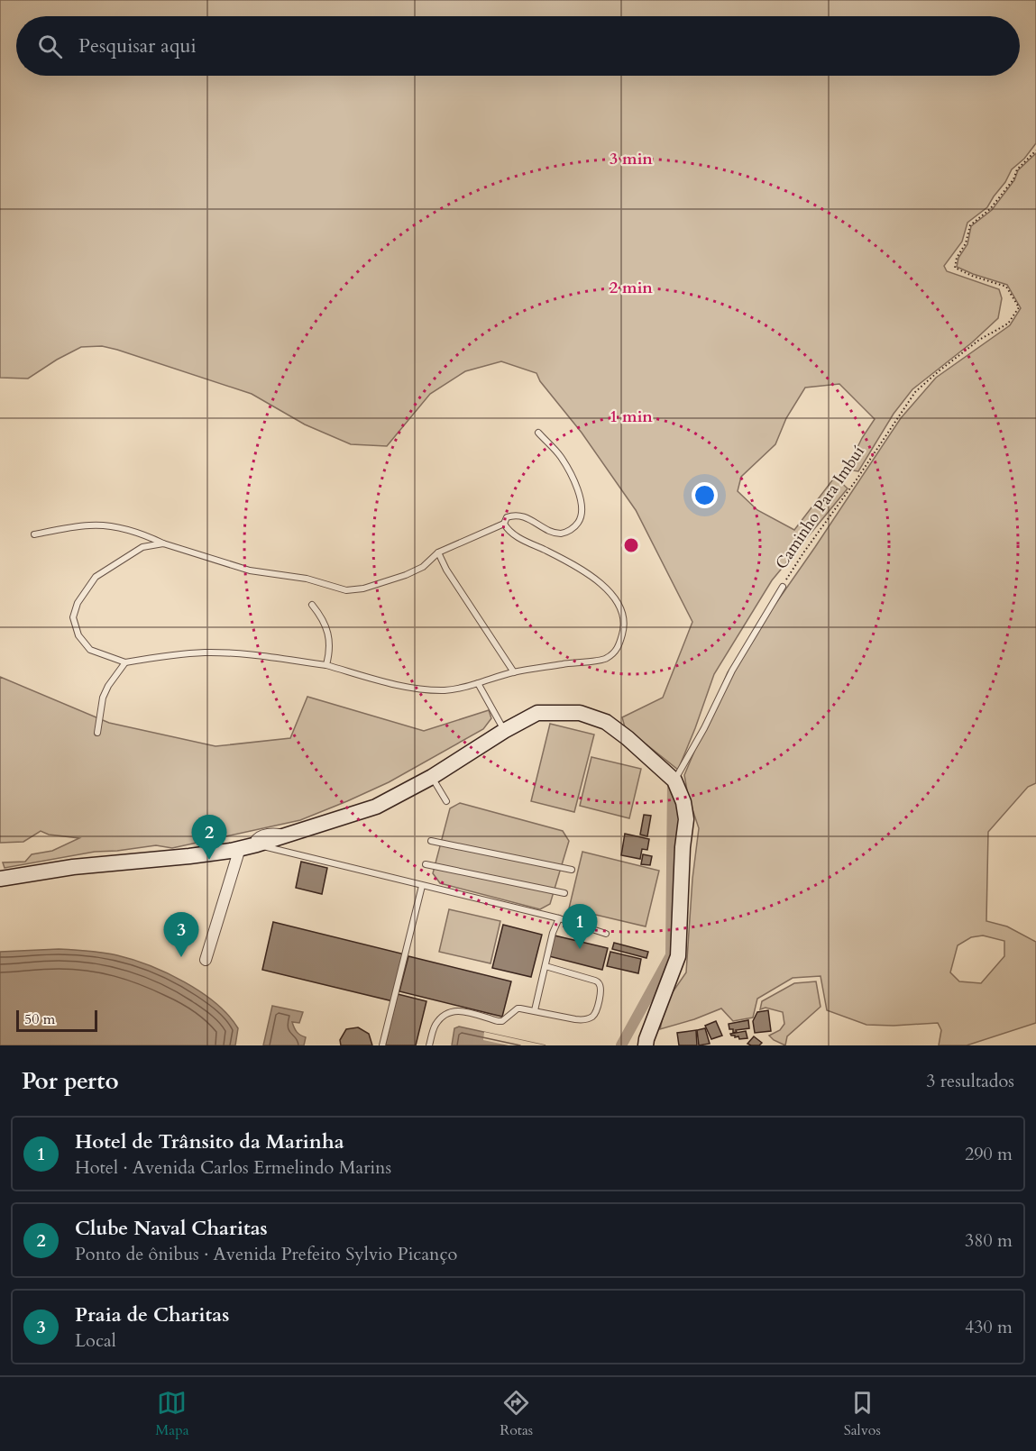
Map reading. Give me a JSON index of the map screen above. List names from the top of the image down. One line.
{"streets":{"lane":["Caminho Para Imbuí"]},"scale_bar":"50 m","page":{"search":"Pesquisar aqui","pins":["2","1","3"],"scale":"50 m","heading":["Por perto","3 resultados"],"list":[{"mark":"1","name":"Hotel de Trânsito da Marinha","note":"Hotel · Avenida Carlos Ermelindo Marins","value":"290 m"},{"mark":"2","name":"Clube Naval Charitas","note":"Ponto de ônibus · Avenida Prefeito Sylvio Picanço","value":"380 m"},{"mark":"3","name":"Praia de Charitas","note":"Local","value":"430 m"}],"nav":["Mapa","Rotas","Salvos"]},"rings":["3 min","2 min","1 min"]}
